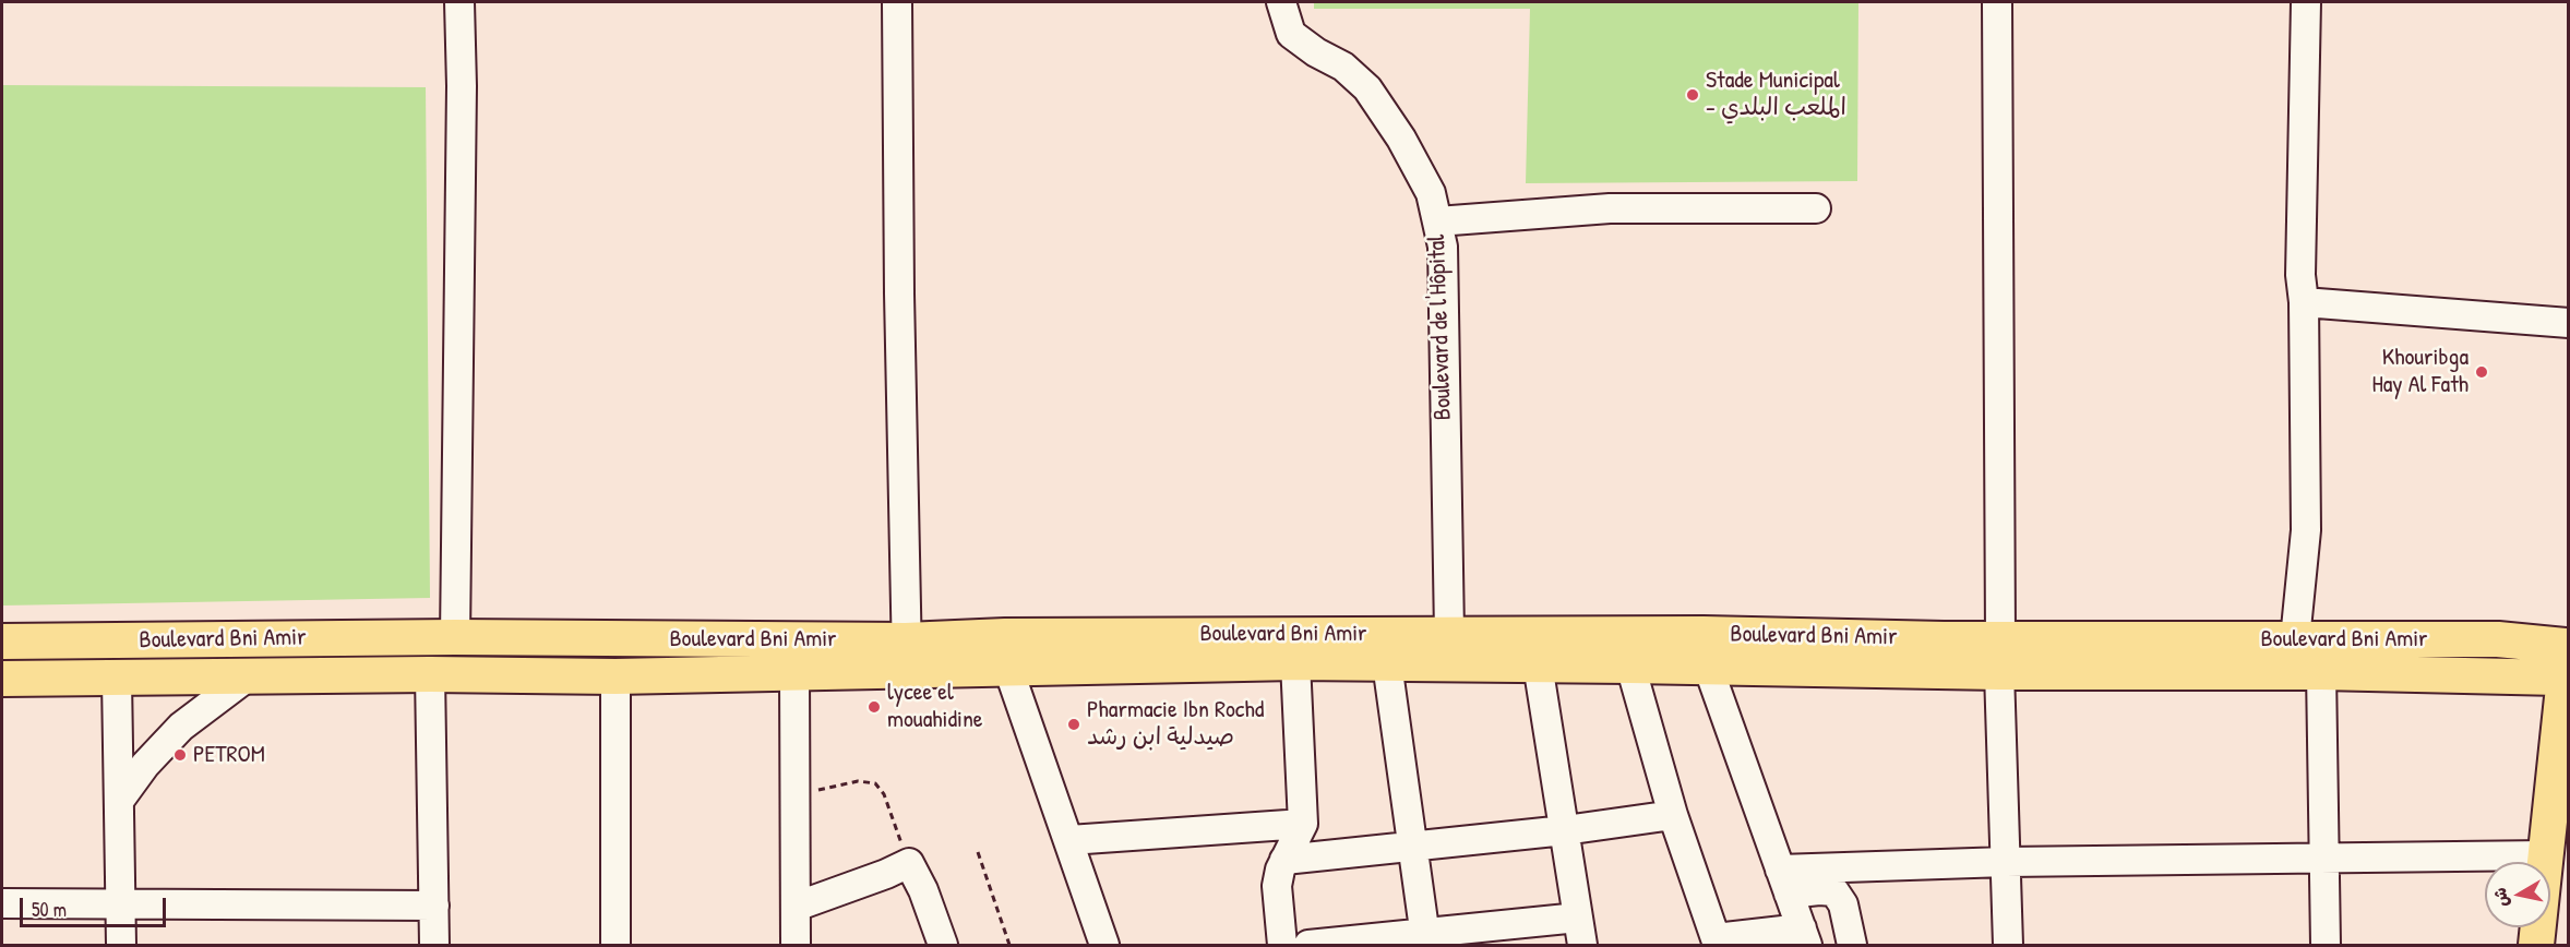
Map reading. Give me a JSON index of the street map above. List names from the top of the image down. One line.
{"streets":{"main road":["Boulevard Bni Amir"],"street":["Boulevard de l'Hôpital"]},"crossings":[["Boulevard de l'Hôpital","Boulevard Bni Amir"]],"places":["Stade Municipal - الملعب البلدي","Khouribga Hay Al Fath","lycee el mouahidine","Pharmacie Ibn Rochd صيدلية ابن رشد","PETROM"],"scale_bar":"50 m","north":"left"}
